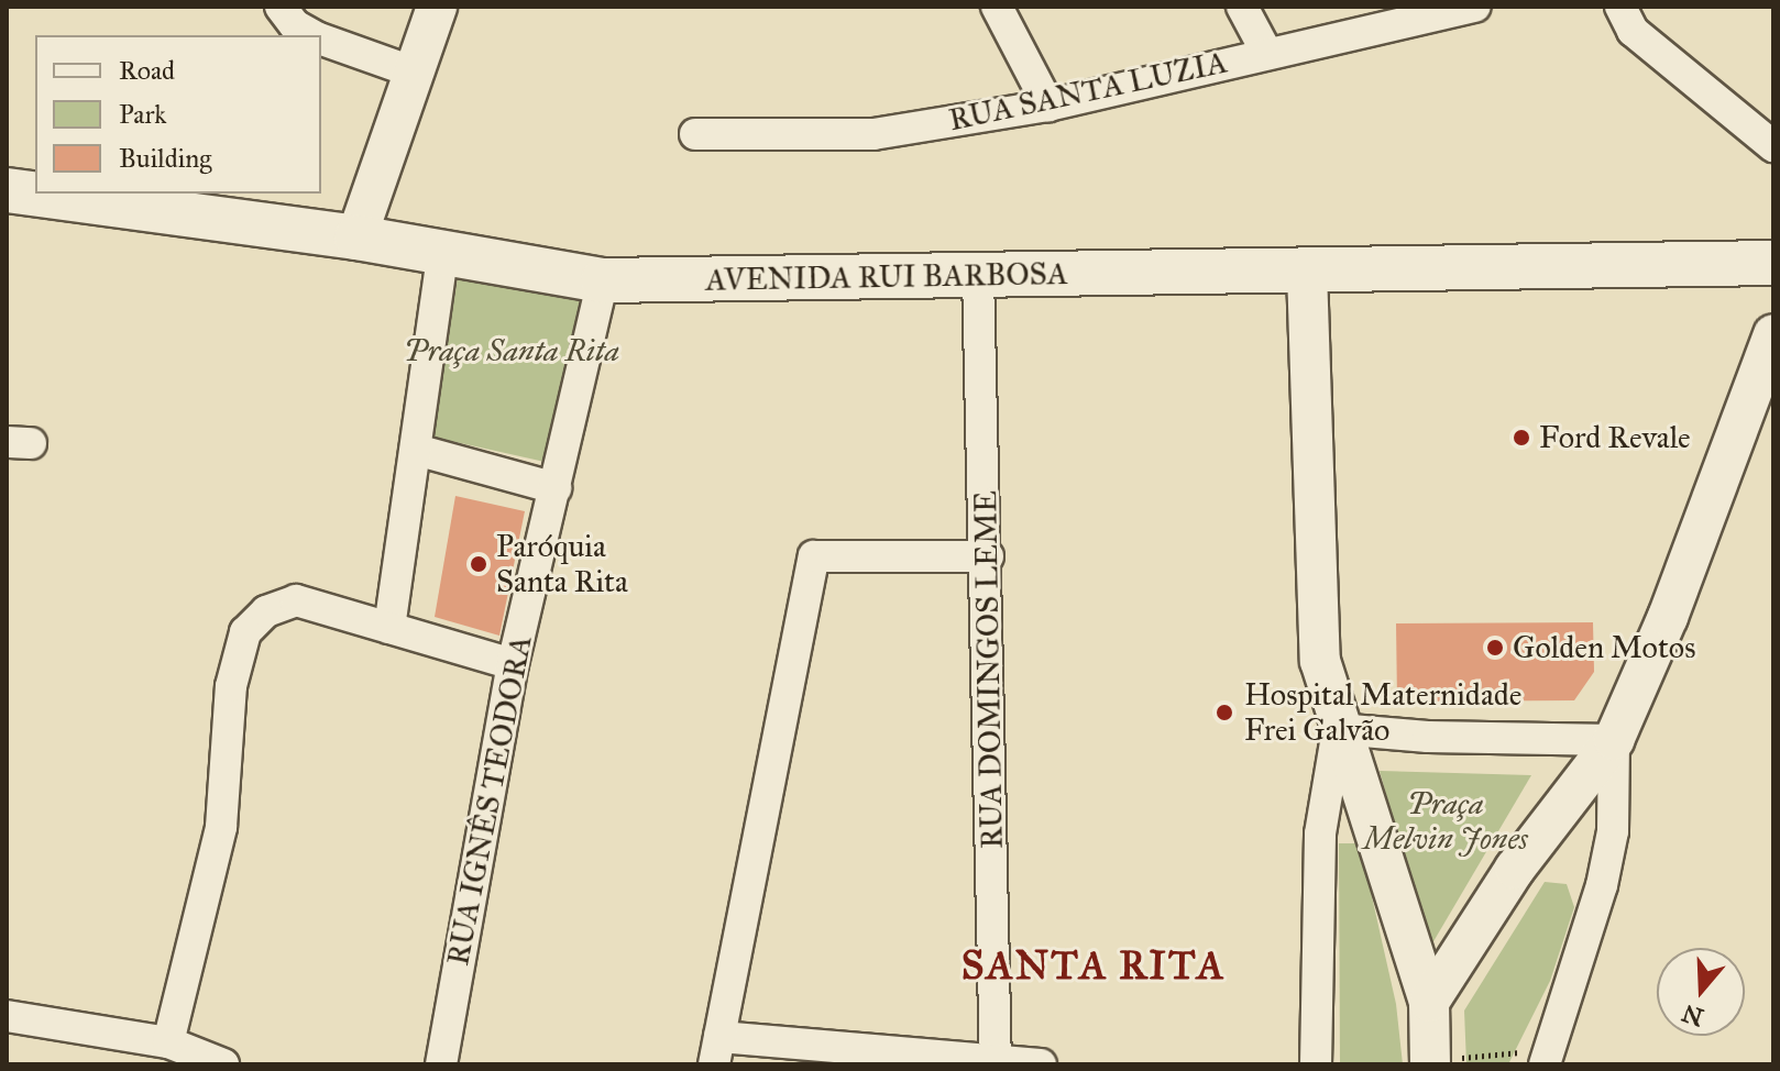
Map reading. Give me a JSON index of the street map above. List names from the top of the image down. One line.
{"streets":{"main road":["AVENIDA RUI BARBOSA"],"street":["RUA SANTA LUZIA","RUA DOMINGOS LEME","RUA IGNÊS TEODORA"]},"crossings":[["AVENIDA RUI BARBOSA","RUA DOMINGOS LEME"],["AVENIDA RUI BARBOSA","RUA IGNÊS TEODORA"]],"districts":["SANTA RITA"],"parks":["Praça Santa Rita","Praça Melvin Jones"],"places":["Ford Revale","Paróquia Santa Rita","Golden Motos","Hospital Maternidade Frei Galvão"],"legend":["Road","Park","Building"],"north":"bottom"}
